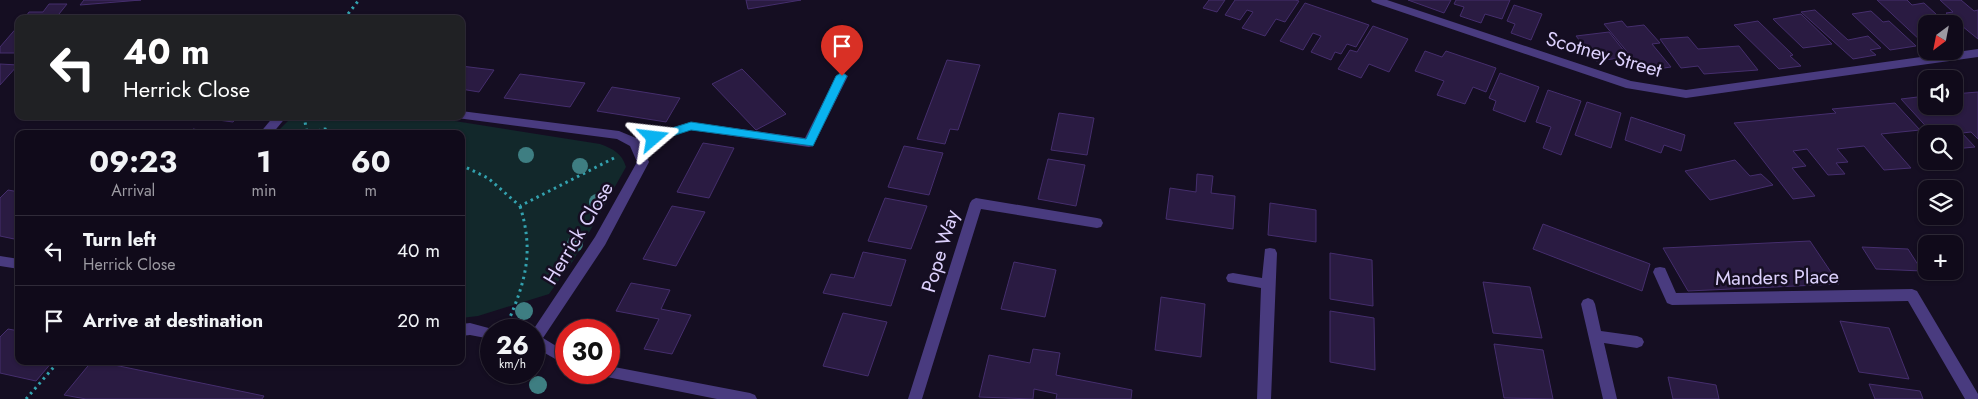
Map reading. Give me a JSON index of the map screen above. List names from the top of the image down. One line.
{"streets":{"street":["Scotney Street","Herrick Close","Pope Way","Manders Place"]},"north":"bottom left","page":{"map_buttons":"+","turn":["40 m","Herrick Close"],"eta":["09:23","Arrival","1","min","60","m"],"list":[{"name":"Turn left","note":"Herrick Close","value":"40 m"},{"name":"Arrive at destination","value":"20 m"}],"speed":"26 km/h","limit":"30"}}
